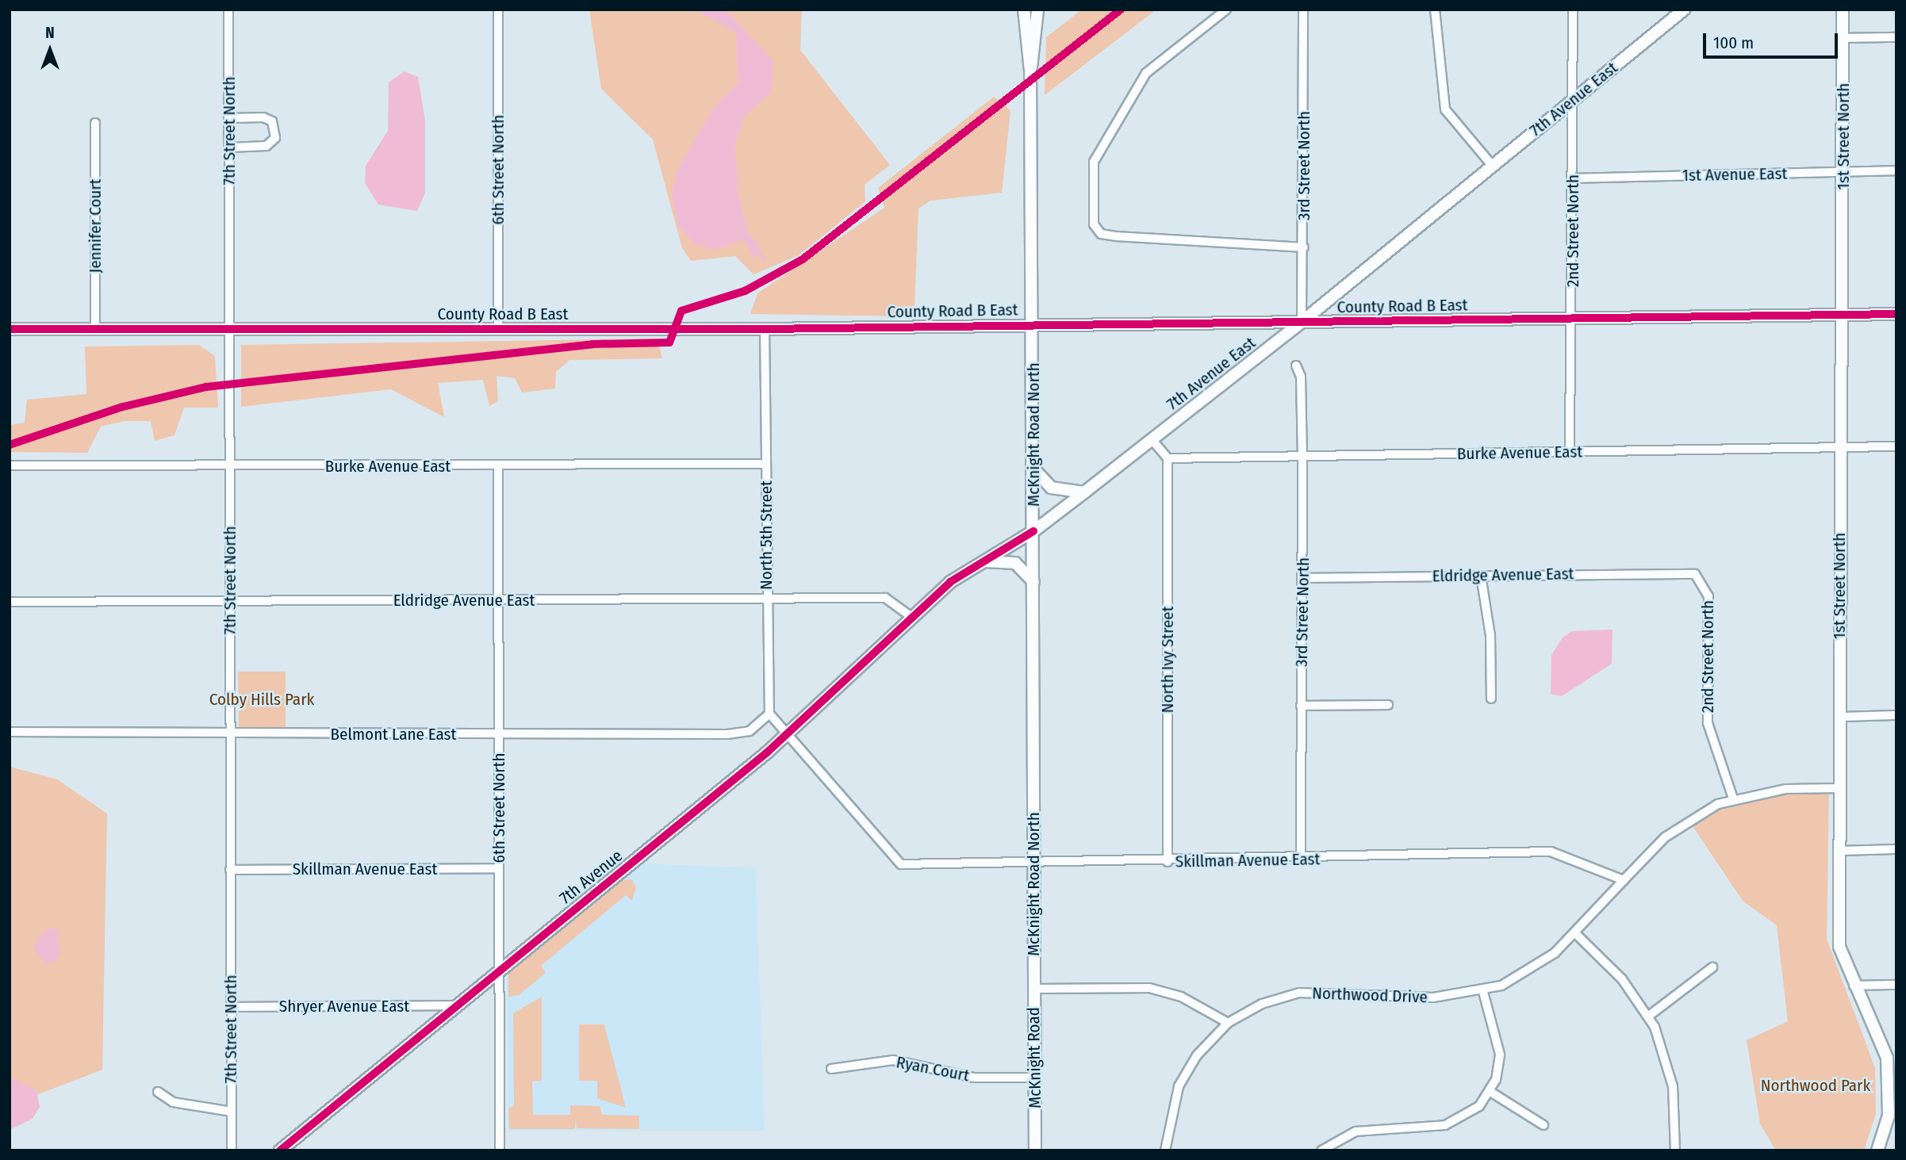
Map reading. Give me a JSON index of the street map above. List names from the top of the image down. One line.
{"streets":{"street":["7th Avenue East","7th Street North","1st Street North","3rd Street North","6th Street North","1st Avenue East","Jennifer Court","2nd Street North","County Road B East","McKnight Road North","Burke Avenue East","North 5th Street","Eldridge Avenue East","North Ivy Street","Belmont Lane East","Skillman Avenue East","7th Avenue","Northwood Drive","Shryer Avenue East","McKnight Road","Ryan Court"]},"crossings":[["7th Avenue East","3rd Street North"],["7th Avenue East","2nd Street North"],["7th Avenue East","County Road B East"],["7th Avenue East","McKnight Road North"],["7th Avenue East","Eldridge Avenue East"],["7th Avenue East","7th Avenue"],["7th Street North","County Road B East"],["7th Street North","Burke Avenue East"],["7th Street North","Eldridge Avenue East"],["7th Street North","Belmont Lane East"],["7th Street North","Skillman Avenue East"],["7th Street North","Shryer Avenue East"],["1st Street North","1st Avenue East"],["1st Street North","County Road B East"],["1st Street North","Burke Avenue East"],["3rd Street North","County Road B East"],["3rd Street North","Burke Avenue East"],["3rd Street North","Eldridge Avenue East"],["3rd Street North","Skillman Avenue East"],["6th Street North","County Road B East"],["6th Street North","Burke Avenue East"],["6th Street North","Eldridge Avenue East"],["6th Street North","Belmont Lane East"],["6th Street North","Skillman Avenue East"],["6th Street North","7th Avenue"],["1st Avenue East","2nd Street North"],["Jennifer Court","County Road B East"],["2nd Street North","County Road B East"],["2nd Street North","Burke Avenue East"],["2nd Street North","Eldridge Avenue East"],["County Road B East","McKnight Road North"],["County Road B East","North 5th Street"],["McKnight Road North","Skillman Avenue East"],["McKnight Road North","McKnight Road"],["Burke Avenue East","North 5th Street"],["Burke Avenue East","North Ivy Street"],["North 5th Street","Eldridge Avenue East"],["North 5th Street","Belmont Lane East"],["Eldridge Avenue East","7th Avenue"],["North Ivy Street","Skillman Avenue East"],["Skillman Avenue East","7th Avenue"],["Skillman Avenue East","Northwood Drive"],["7th Avenue","Shryer Avenue East"],["McKnight Road","Ryan Court"]],"parks":["Colby Hills Park","Northwood Park"],"scale_bar":"100 m","north":"top"}
